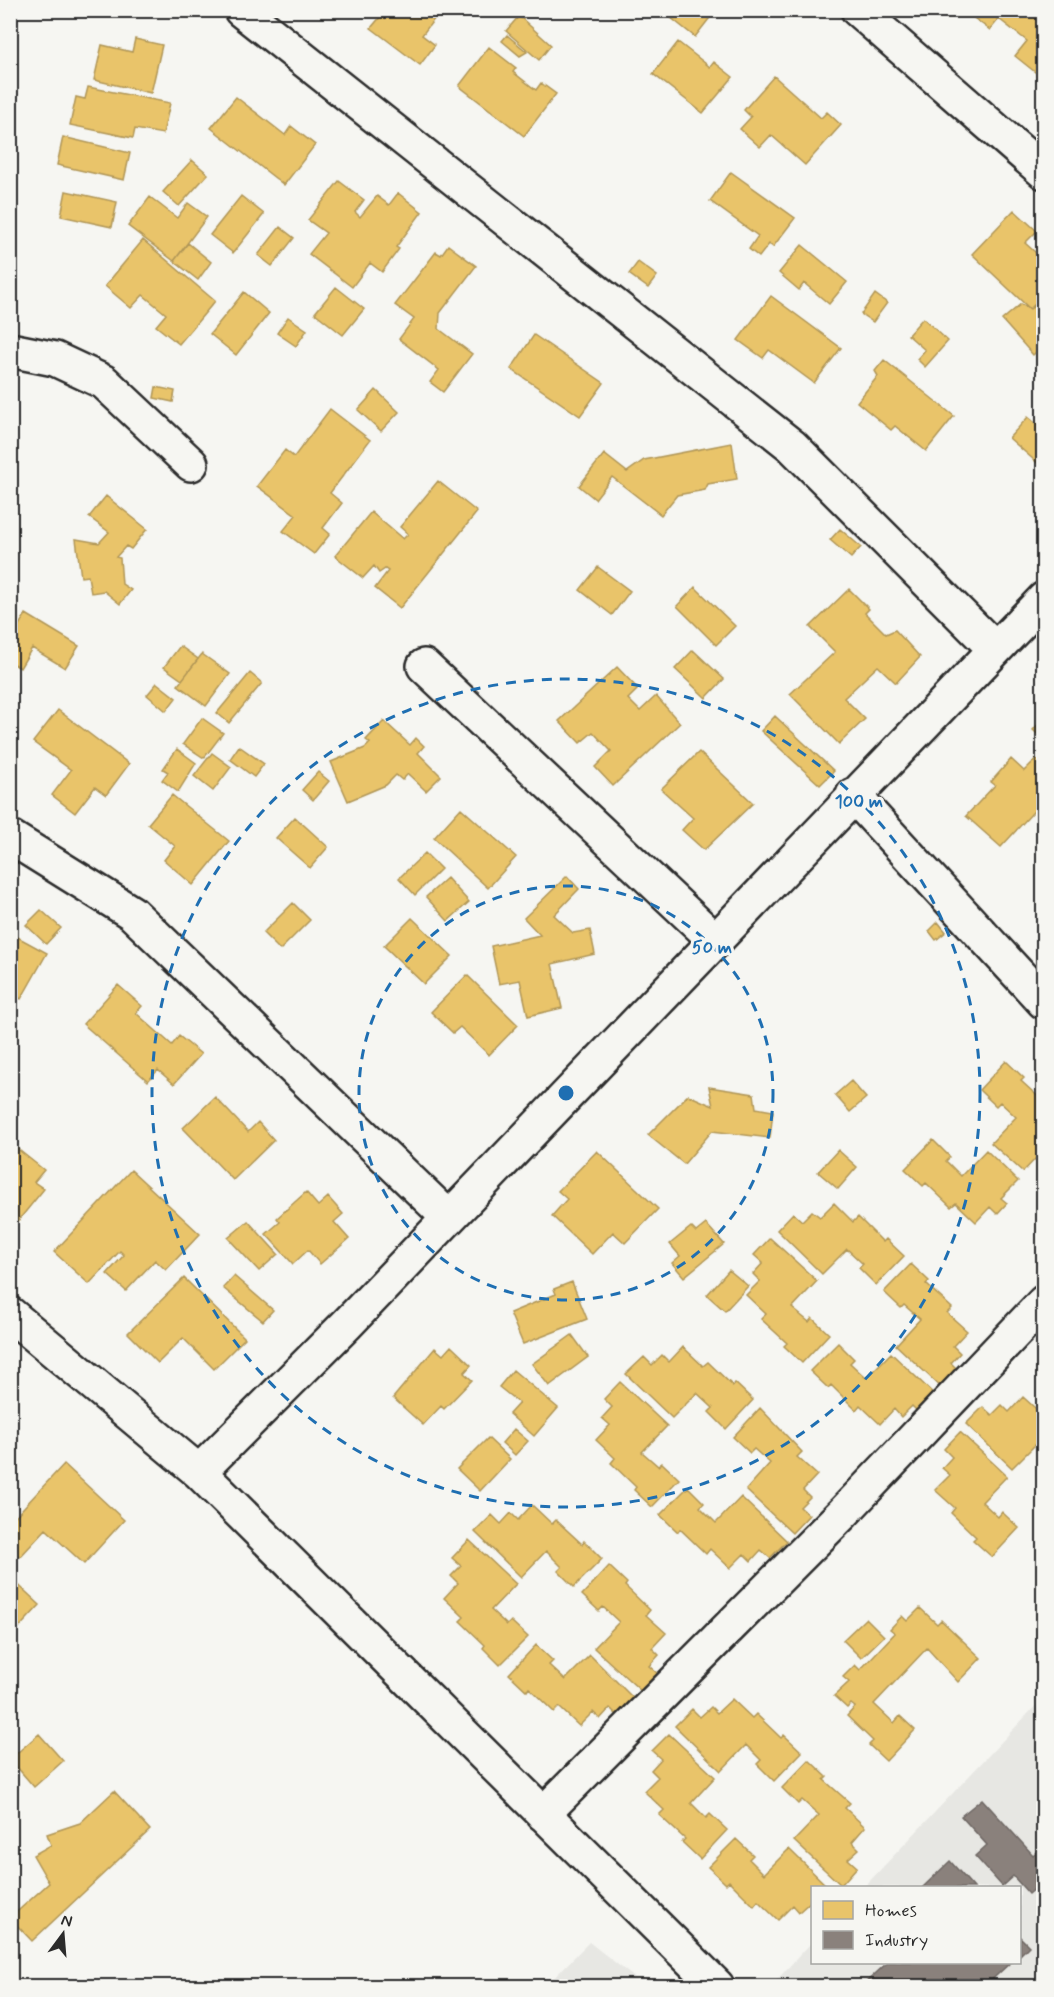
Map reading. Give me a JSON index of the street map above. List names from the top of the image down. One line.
{"legend":["Homes","Industry"],"north":"top","rings":["100 m","50 m"]}
